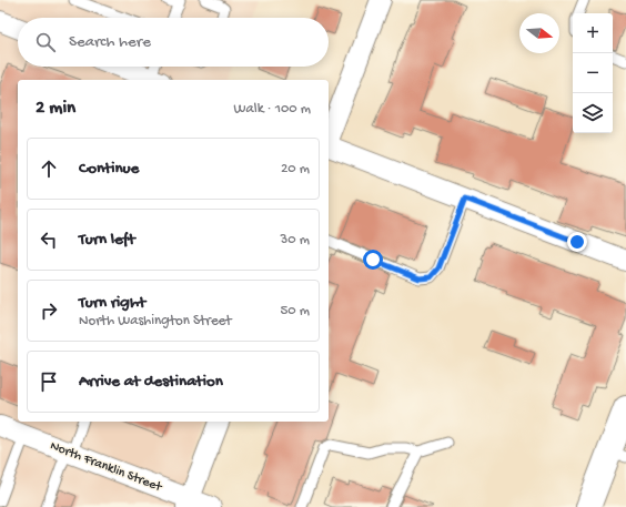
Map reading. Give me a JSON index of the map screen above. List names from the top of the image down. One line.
{"streets":{"street":["North Franklin Street"]},"north":"right","page":{"map_buttons":["+","−"],"search":"Search here","heading":["2 min","Walk · 100 m"],"list":[["Continue","20 m"],["Turn left","30 m"],["Turn right","North Washington Street","50 m"],"Arrive at destination"]}}
